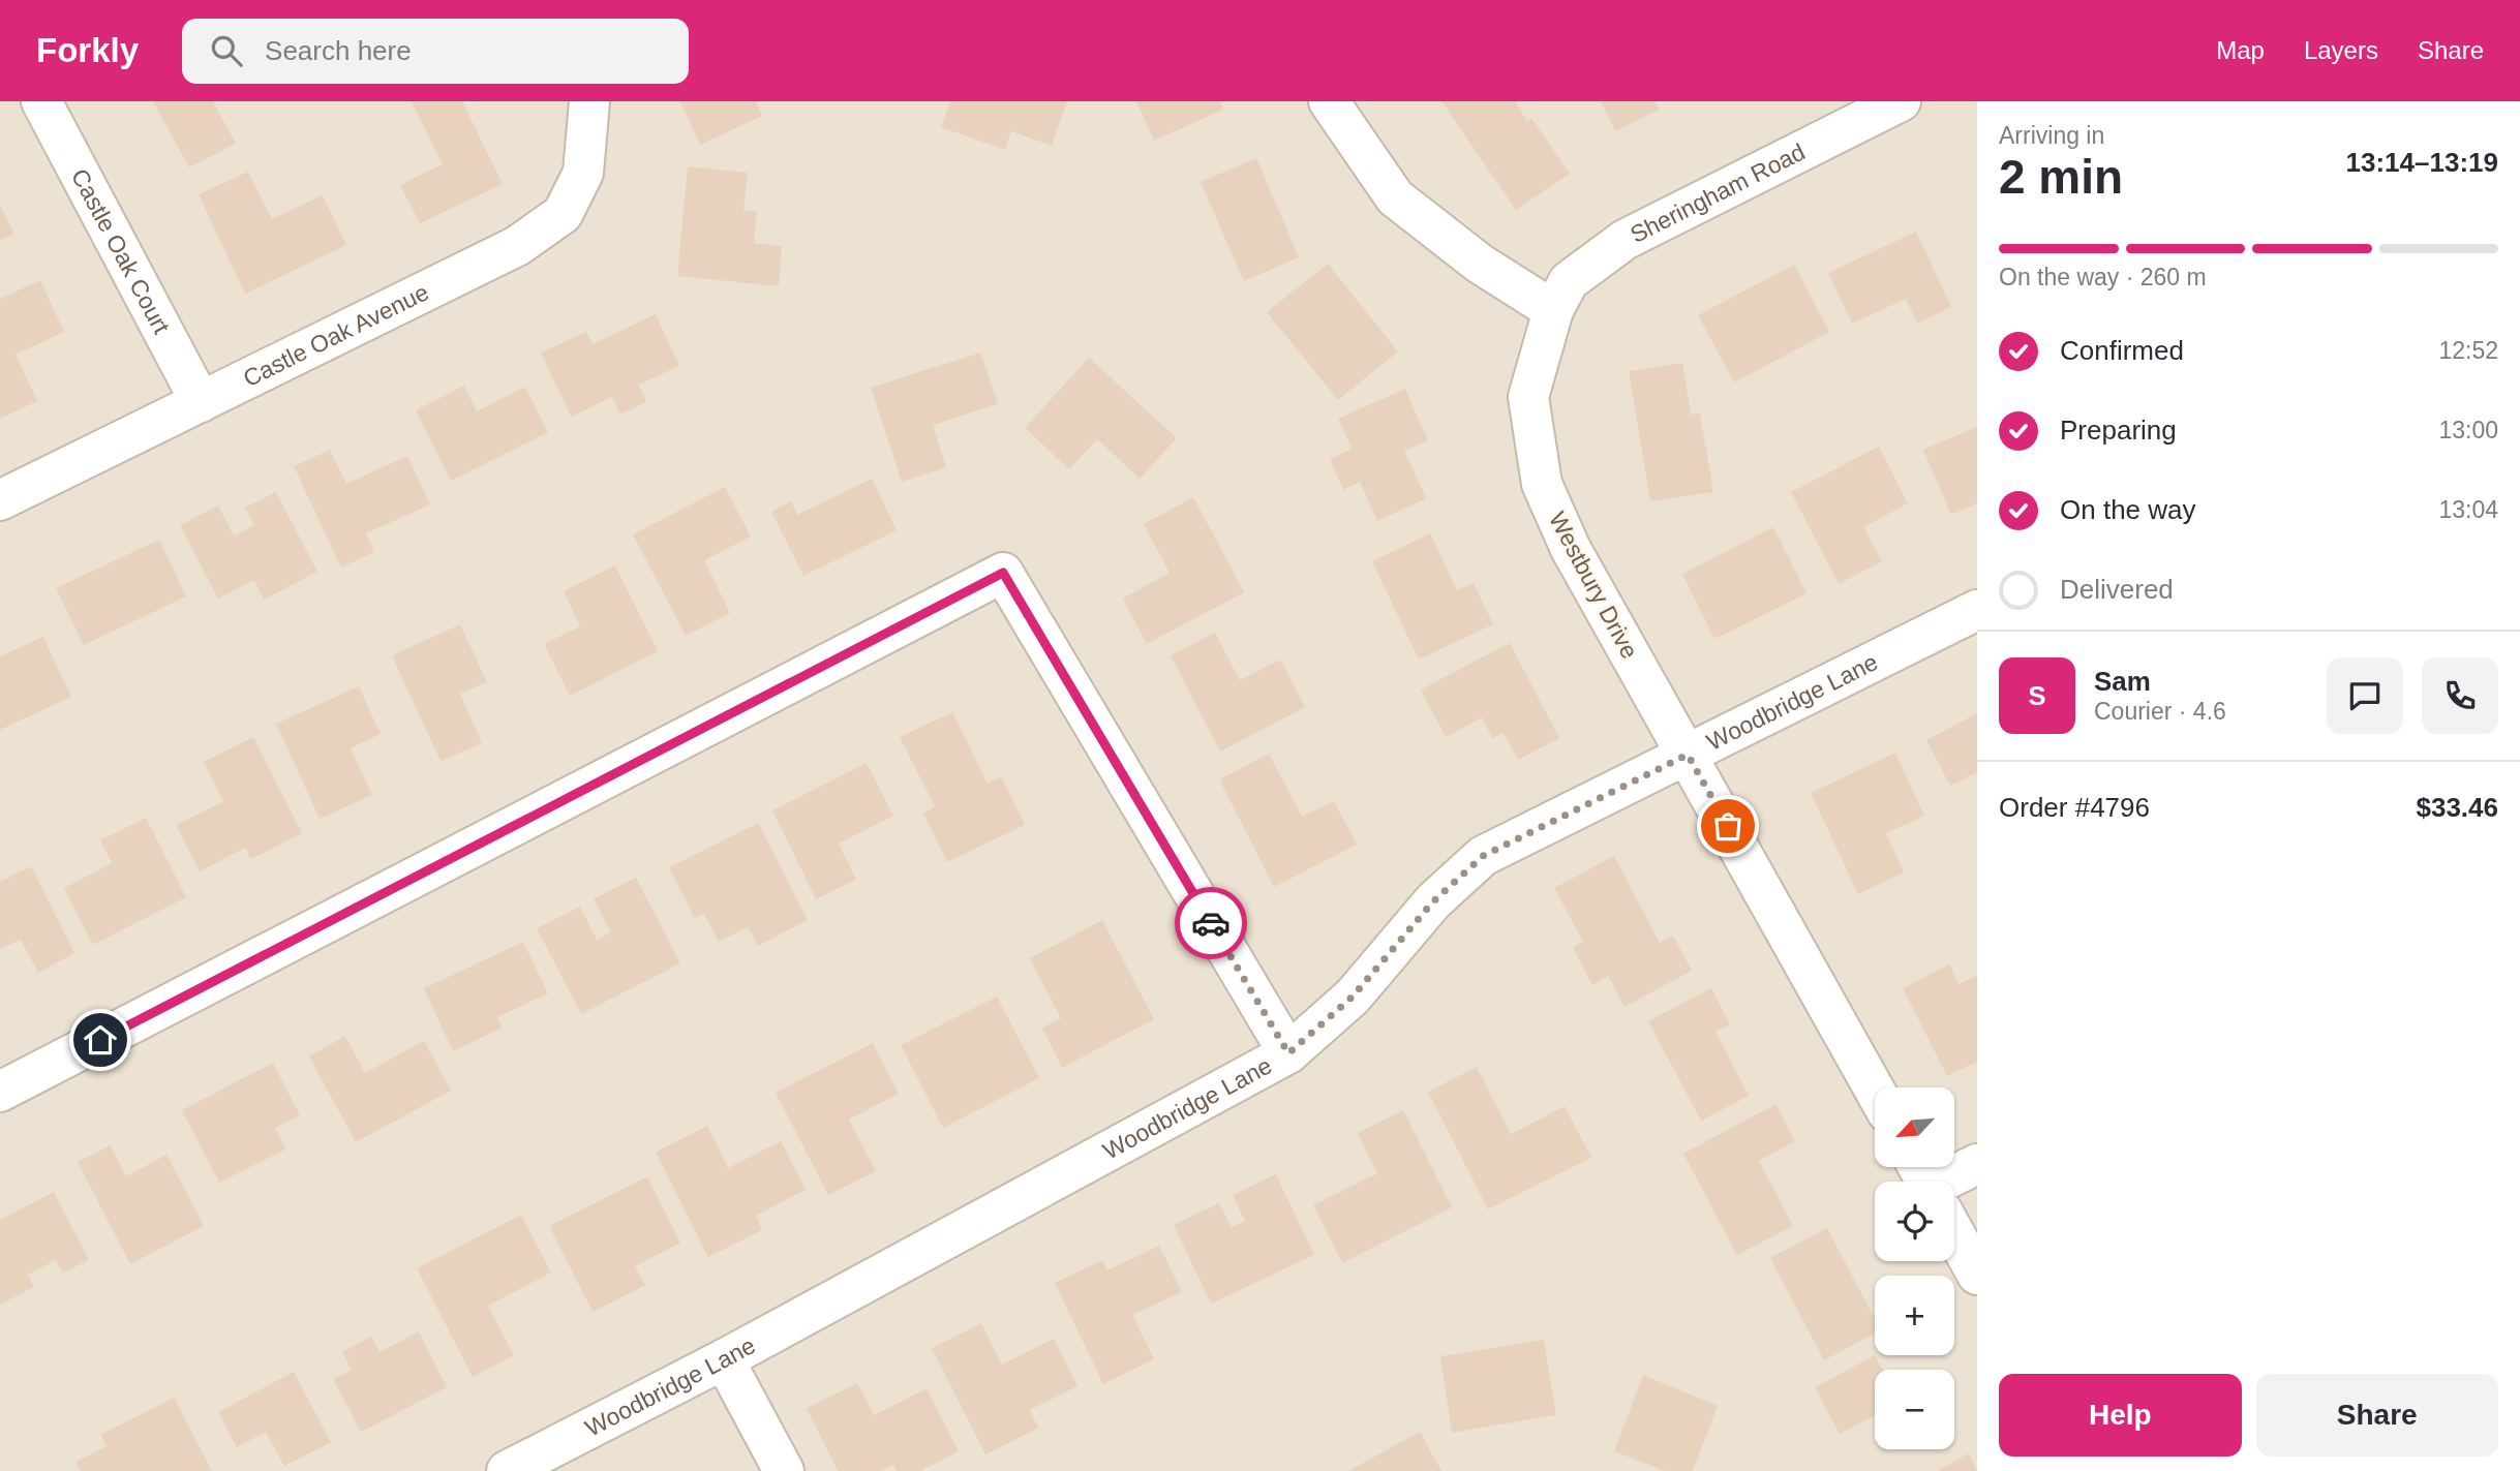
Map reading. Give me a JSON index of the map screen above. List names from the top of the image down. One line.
{"streets":{"street":["Sheringham Road","Castle Oak Court","Castle Oak Avenue","Westbury Drive","Woodbridge Lane"]},"crossings":[["Sheringham Road","Westbury Drive"],["Castle Oak Court","Castle Oak Avenue"],["Westbury Drive","Woodbridge Lane"]],"north":"bottom left","page":{"header":"Forkly","search":"Search here","nav":["Map","Layers","Share"],"heading":["2 min","Arriving in","13:14–13:19"],"panel":["Sam","Courier · 4.6","Order #4796","$33.46"],"bar":"On the way · 260 m","list":[["Confirmed","12:52"],["Preparing","13:00"],["On the way","13:04"],"Delivered"],"round":"S","map_buttons":["+","−"],"buttons":["Help","Share"]}}
